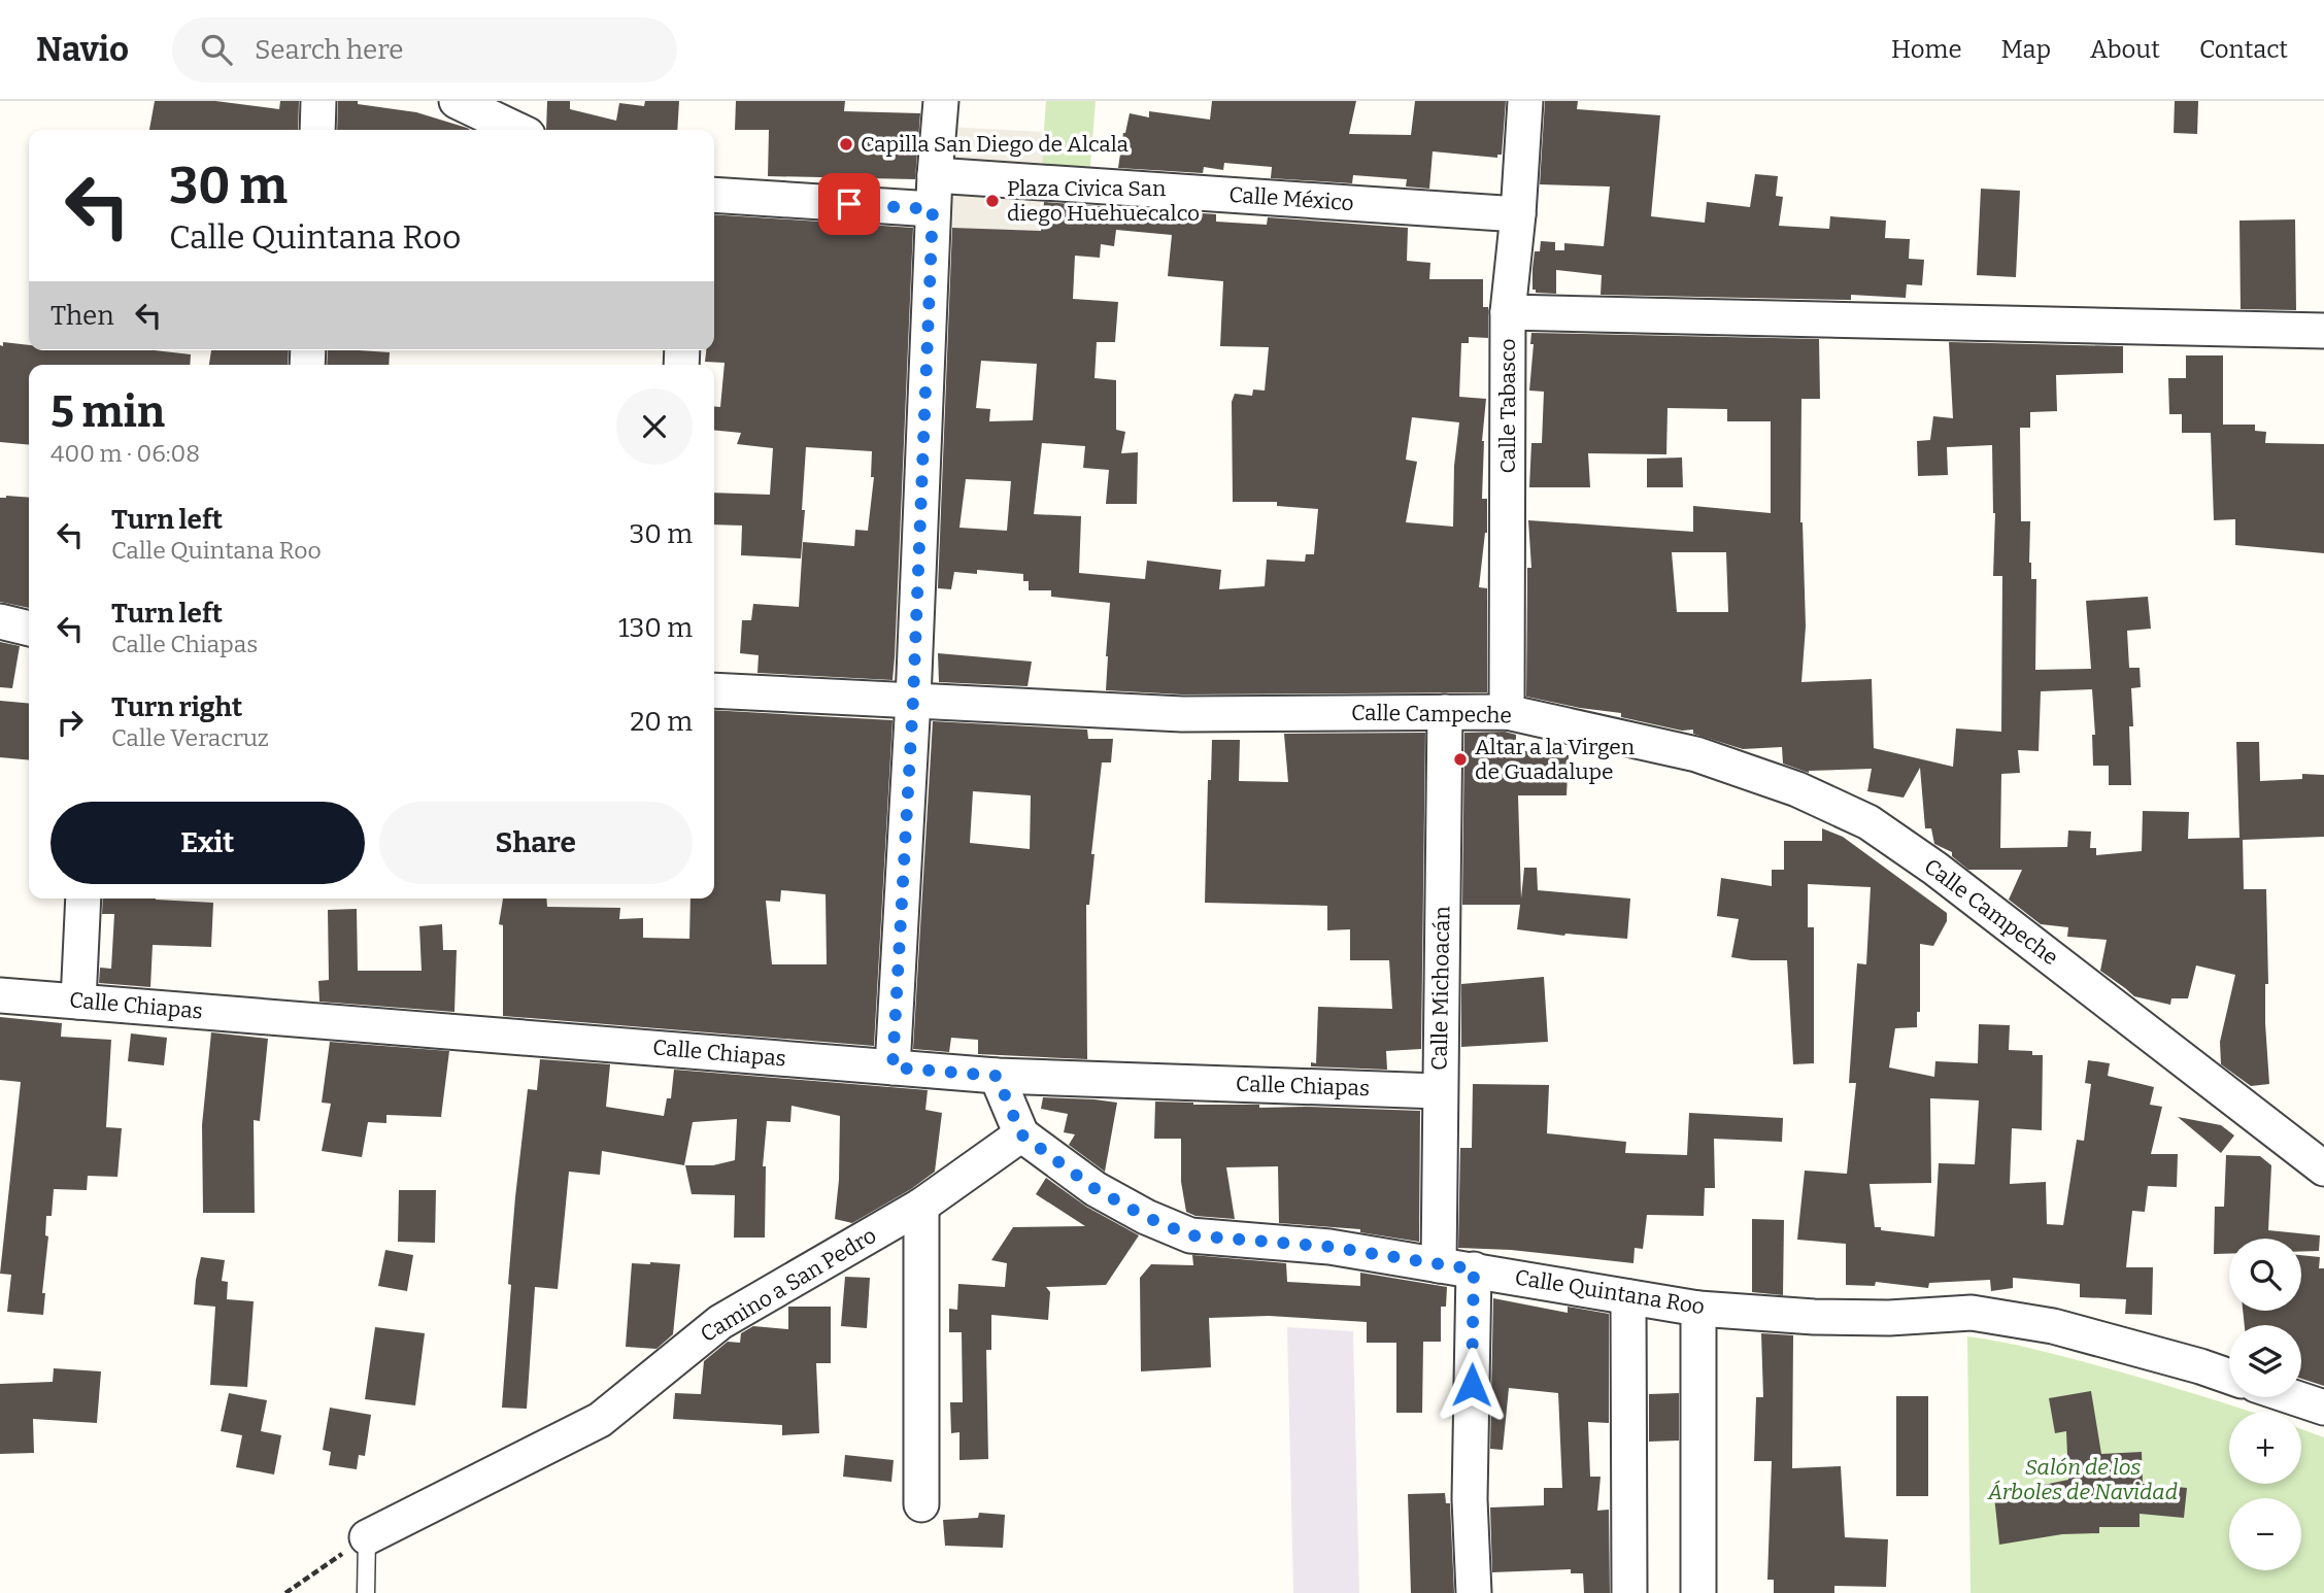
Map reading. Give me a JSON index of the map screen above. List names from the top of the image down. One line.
{"streets":{"street":["Calle México","Calle Tabasco","Calle Campeche","Calle Michoacán","Calle Chiapas","Camino a San Pedro","Calle Quintana Roo"]},"crossings":[["Calle México","Calle Tabasco"],["Calle Tabasco","Calle Campeche"],["Calle Campeche","Calle Michoacán"],["Calle Michoacán","Calle Chiapas"],["Calle Michoacán","Calle Quintana Roo"],["Camino a San Pedro","Calle Quintana Roo"]],"parks":["Salón de los Árboles de Navidad"],"places":["Capilla San Diego de Alcala","Plaza Civica San diego Huehuecalco","Altar a la Virgen de Guadalupe"],"page":{"header":"Navio","search":"Search here","nav":["Home","Map","About","Contact"],"turn":["30 m","Calle Quintana Roo"],"then":"Then","heading":["5 min","400 m · 06:08"],"list":[{"name":"Turn left","note":"Calle Quintana Roo","value":"30 m"},{"name":"Turn left","note":"Calle Chiapas","value":"130 m"},{"name":"Turn right","note":"Calle Veracruz","value":"20 m"}],"buttons":["Exit","Share"],"map_buttons":["+","−"]}}
